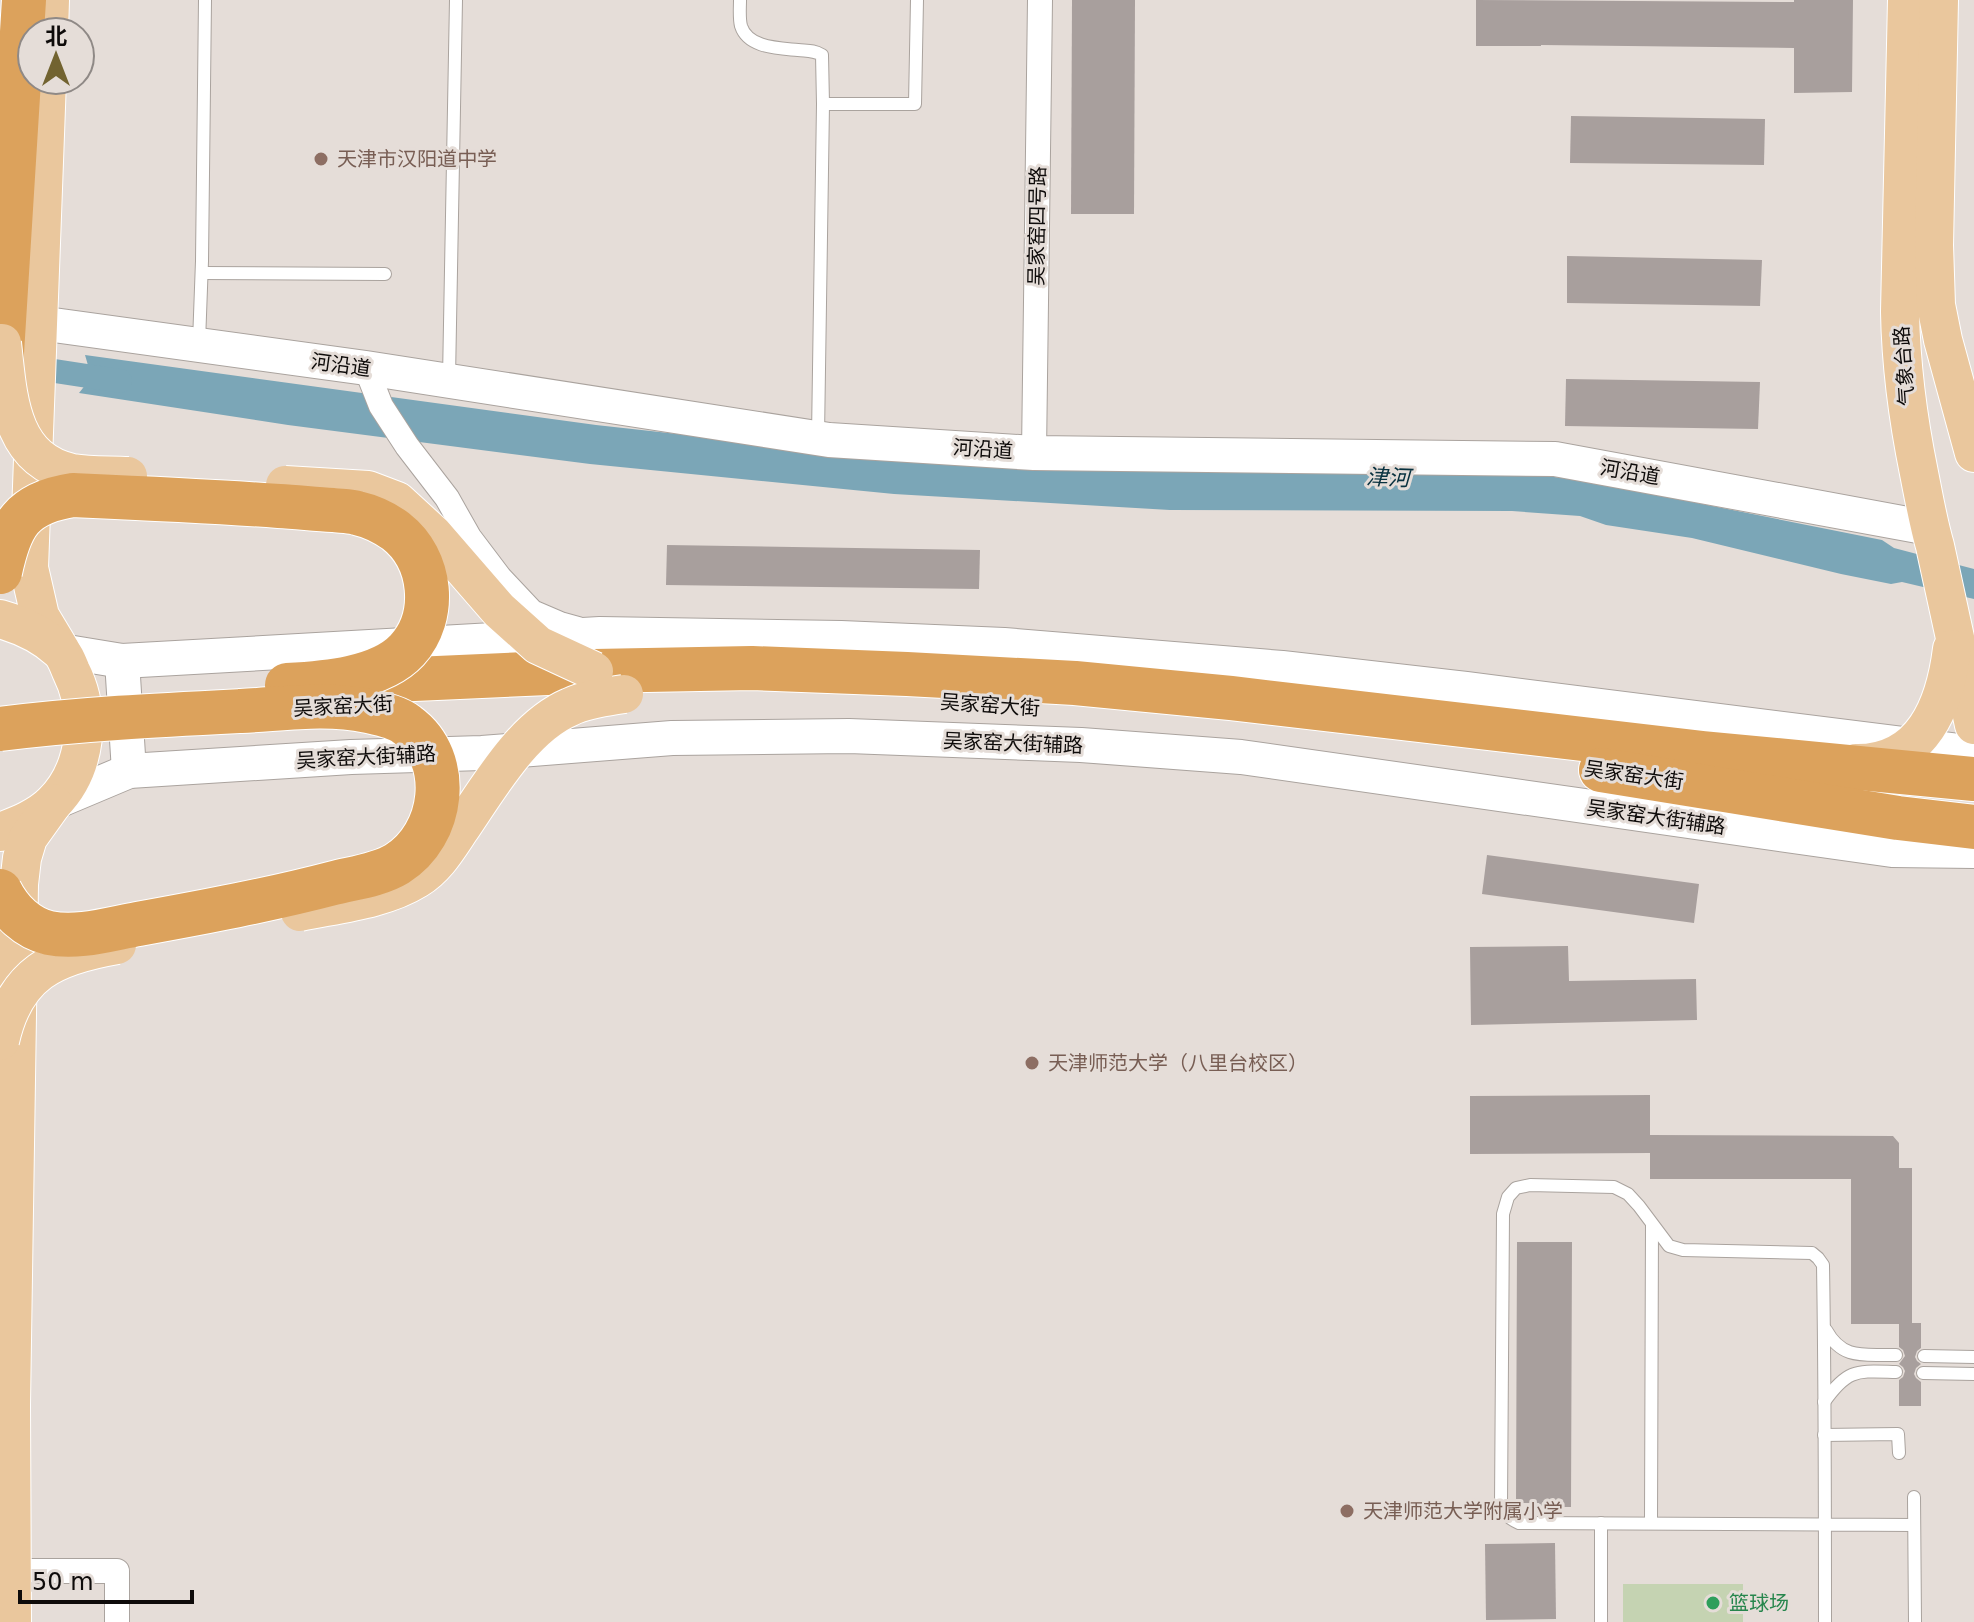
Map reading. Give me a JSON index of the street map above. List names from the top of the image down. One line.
{"streets":{"highway":["吴家窑大街"],"main road":["气象台路"],"street":["吴家窑四号路","河沿道","吴家窑大街辅路"]},"crossings":[["吴家窑四号路","河沿道"],["河沿道","气象台路"],["气象台路","吴家窑大街"],["吴家窑大街","吴家窑大街辅路"]],"water":["津河"],"places":["天津市汉阳道中学","天津师范大学（八里台校区）","天津师范大学附属小学","篮球场"],"scale_bar":"50 m","north":"top"}
